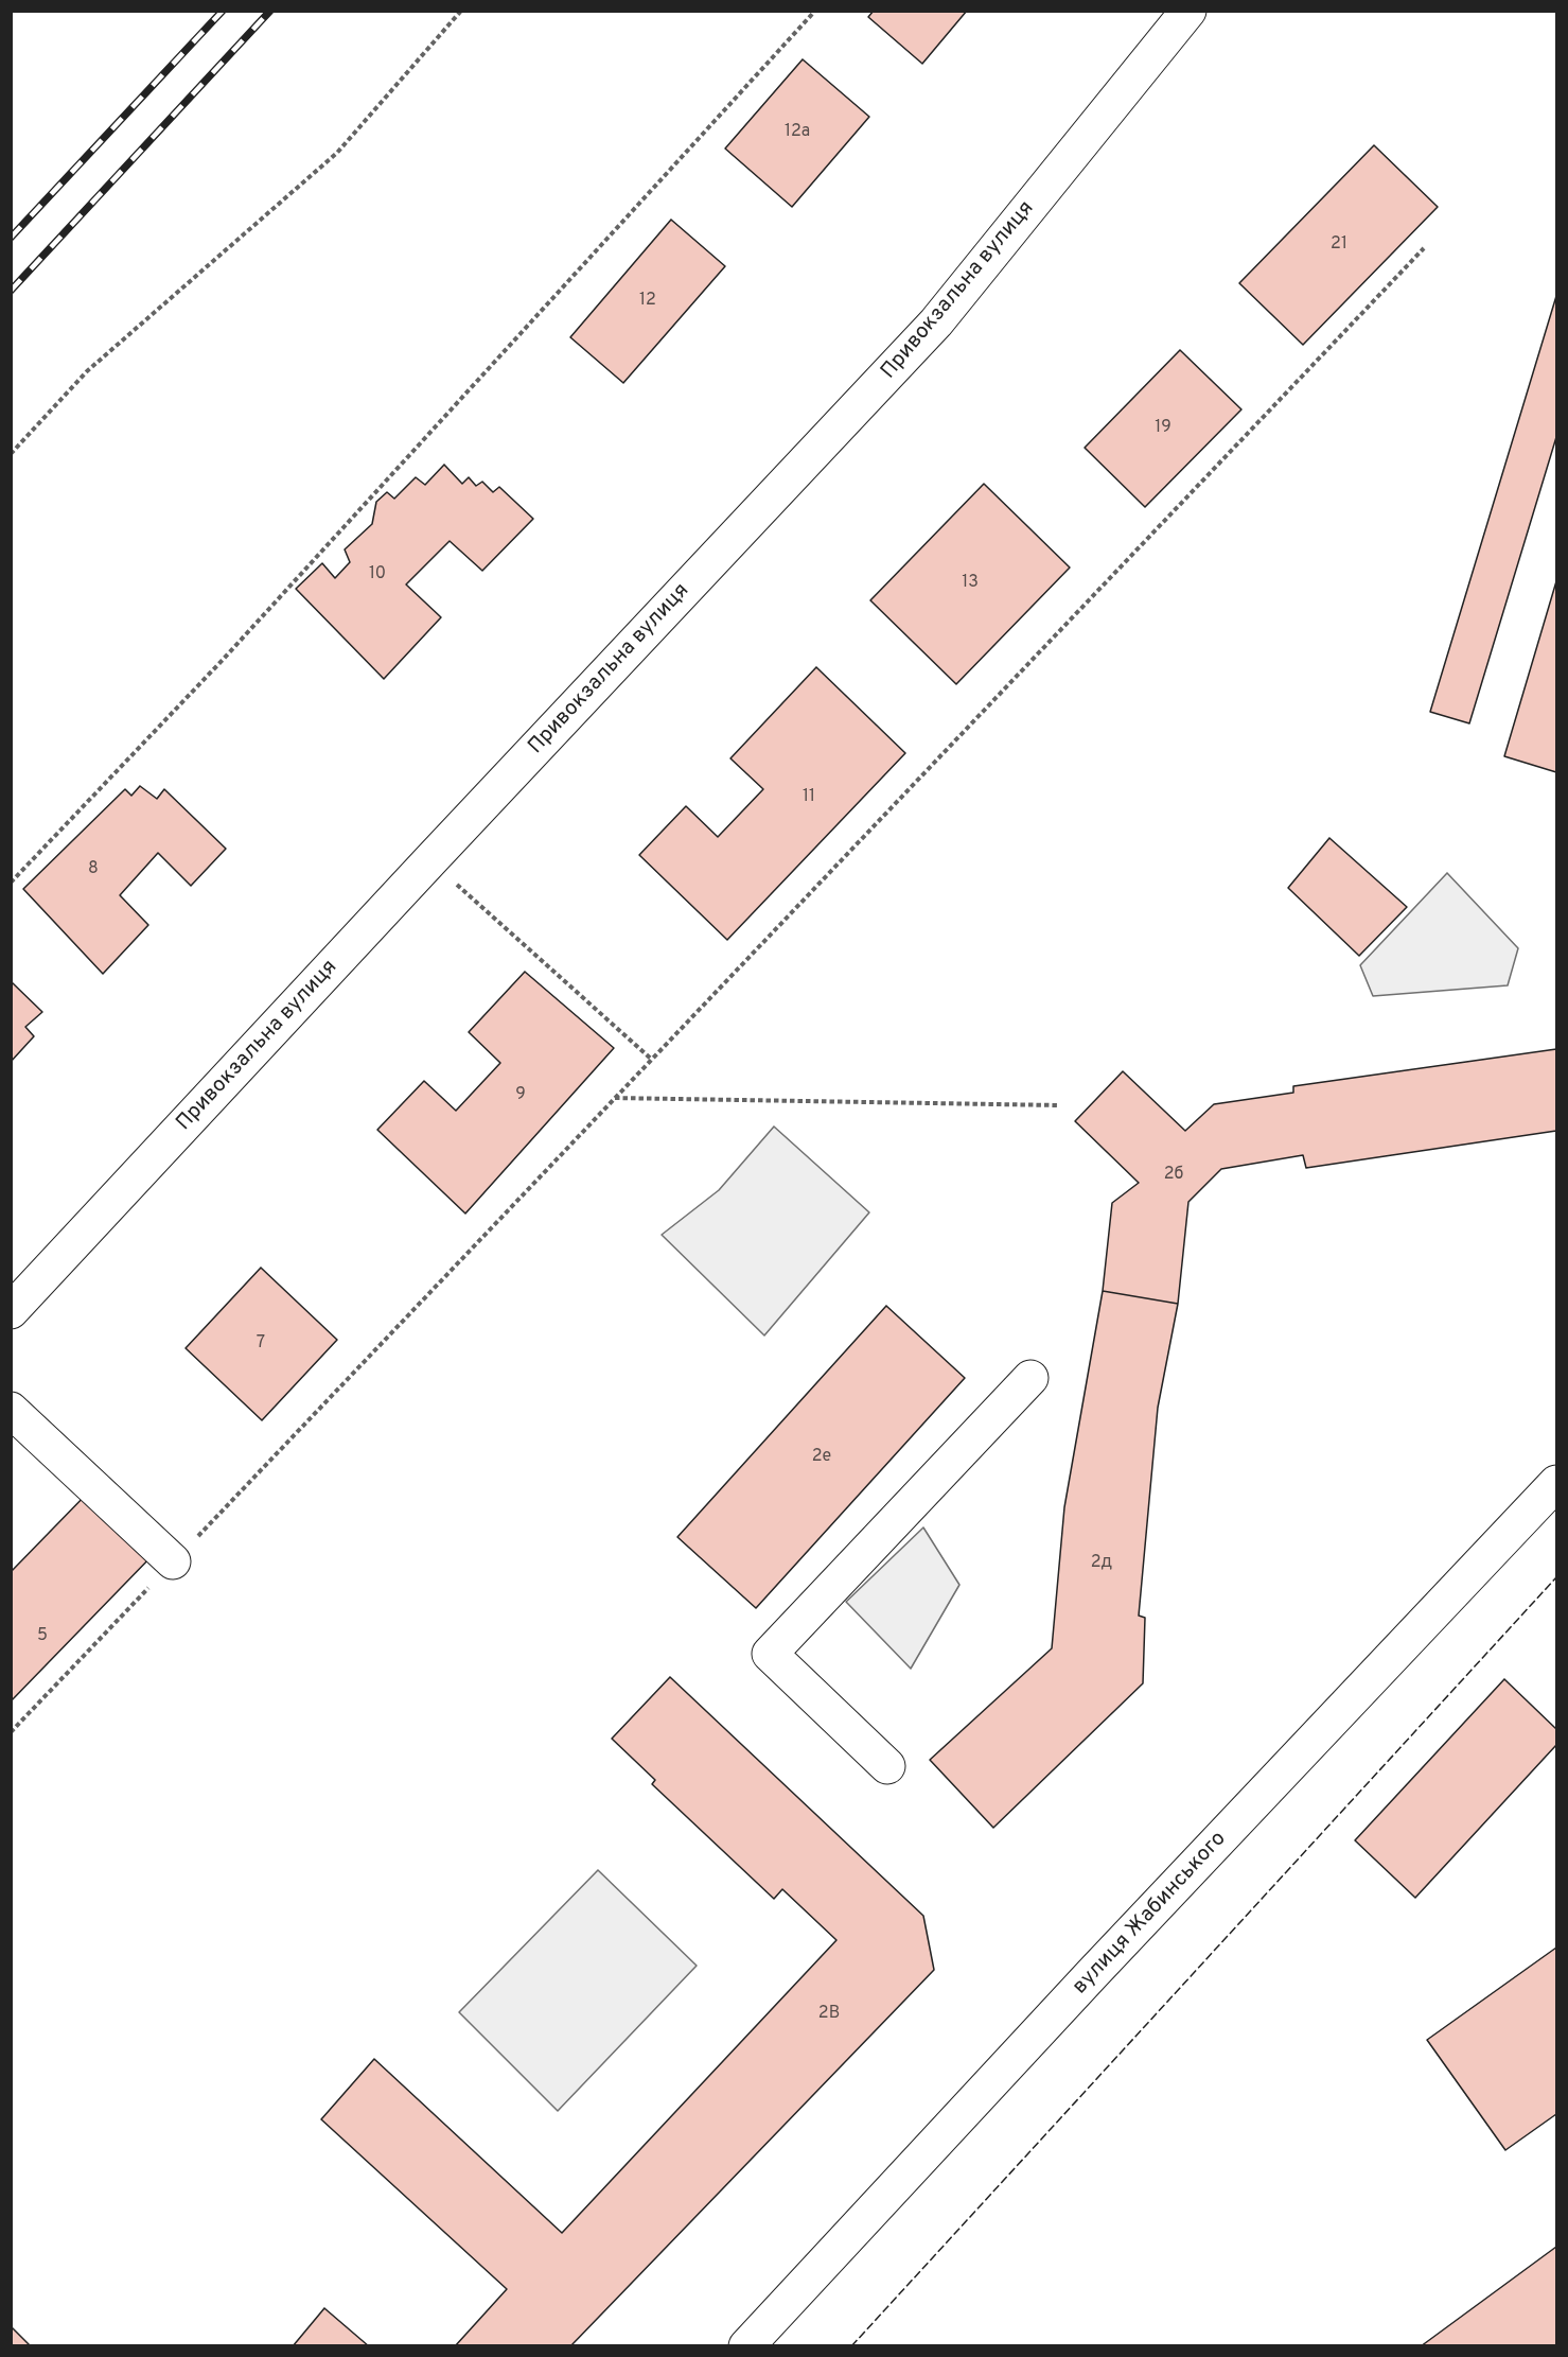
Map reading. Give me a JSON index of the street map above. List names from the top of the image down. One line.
{"streets":{"street":["Привокзальна вулиця","вулиця Жабинського"]},"house_numbers":["12а","21","12","19","10","13","11","8","9","2б","7","2е","2д","5","2В"]}
